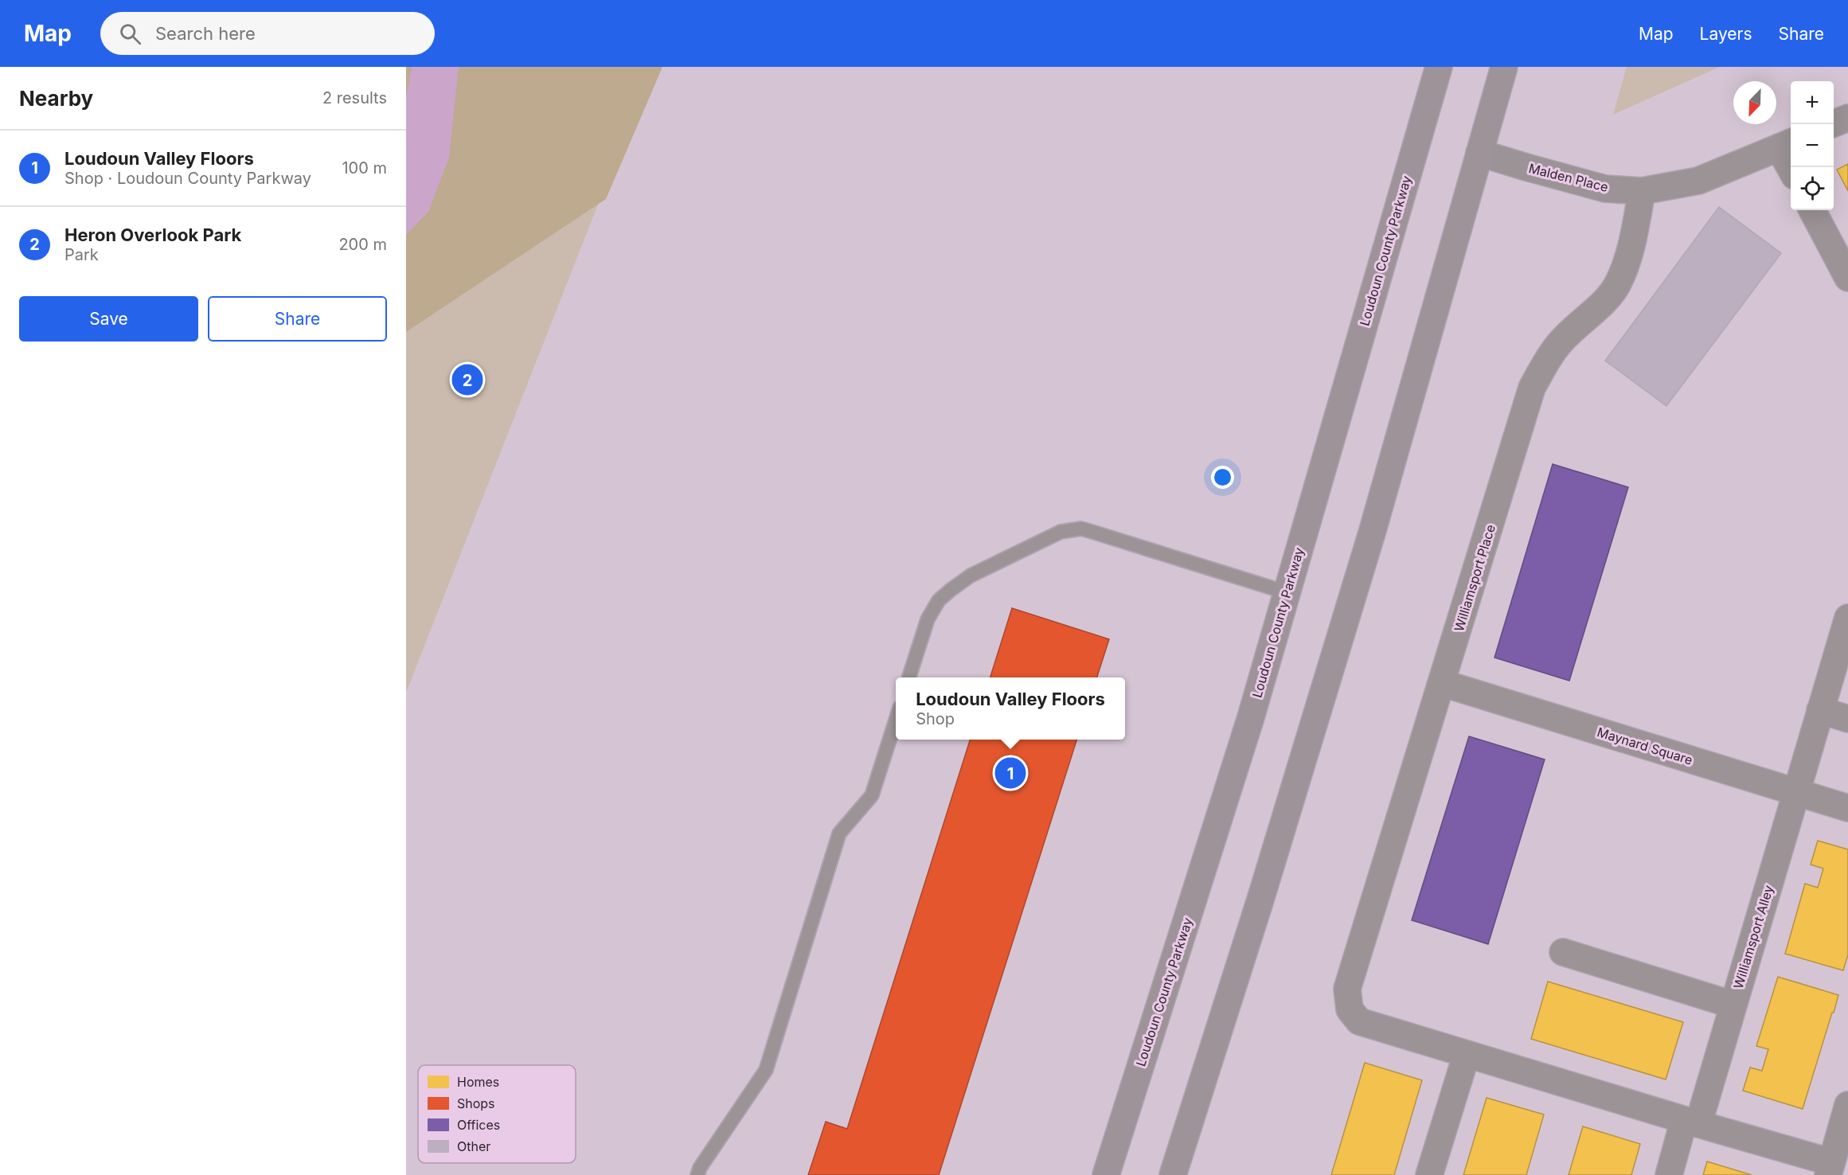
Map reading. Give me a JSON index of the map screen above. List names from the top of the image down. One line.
{"streets":{"main road":["Loudoun County Parkway"],"street":["Malden Place","Williamsport Place","Maynard Square","Williamsport Alley"]},"crossings":[["Malden Place","Williamsport Place"],["Williamsport Place","Maynard Square"],["Maynard Square","Williamsport Alley"]],"legend":["Homes","Shops","Offices","Other"],"north":"bottom left","page":{"header":"Map","search":"Search here","nav":["Map","Layers","Share"],"heading":["Nearby","2 results"],"map_buttons":["+","−"],"list":[{"mark":"1","name":"Loudoun Valley Floors","note":"Shop · Loudoun County Parkway","value":"100 m"},{"mark":"2","name":"Heron Overlook Park","note":"Park","value":"200 m"}],"buttons":["Save","Share"],"pins":["2","1"],"popup":["Loudoun Valley Floors","Shop"]}}
